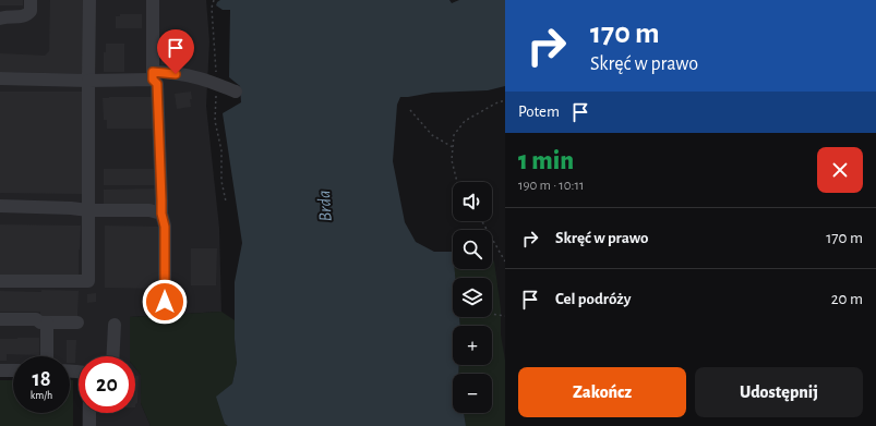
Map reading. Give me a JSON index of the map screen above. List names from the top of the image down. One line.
{"water":["Brda"],"page":{"turn":["170 m","Skręć w prawo"],"then":"Potem","heading":["1 min","190 m · 10:11"],"map_buttons":["+","−"],"list":[{"name":"Skręć w prawo","value":"170 m"},{"name":"Cel podróży","value":"20 m"}],"speed":"18 km/h","limit":"20","buttons":["Zakończ","Udostępnij"]}}
